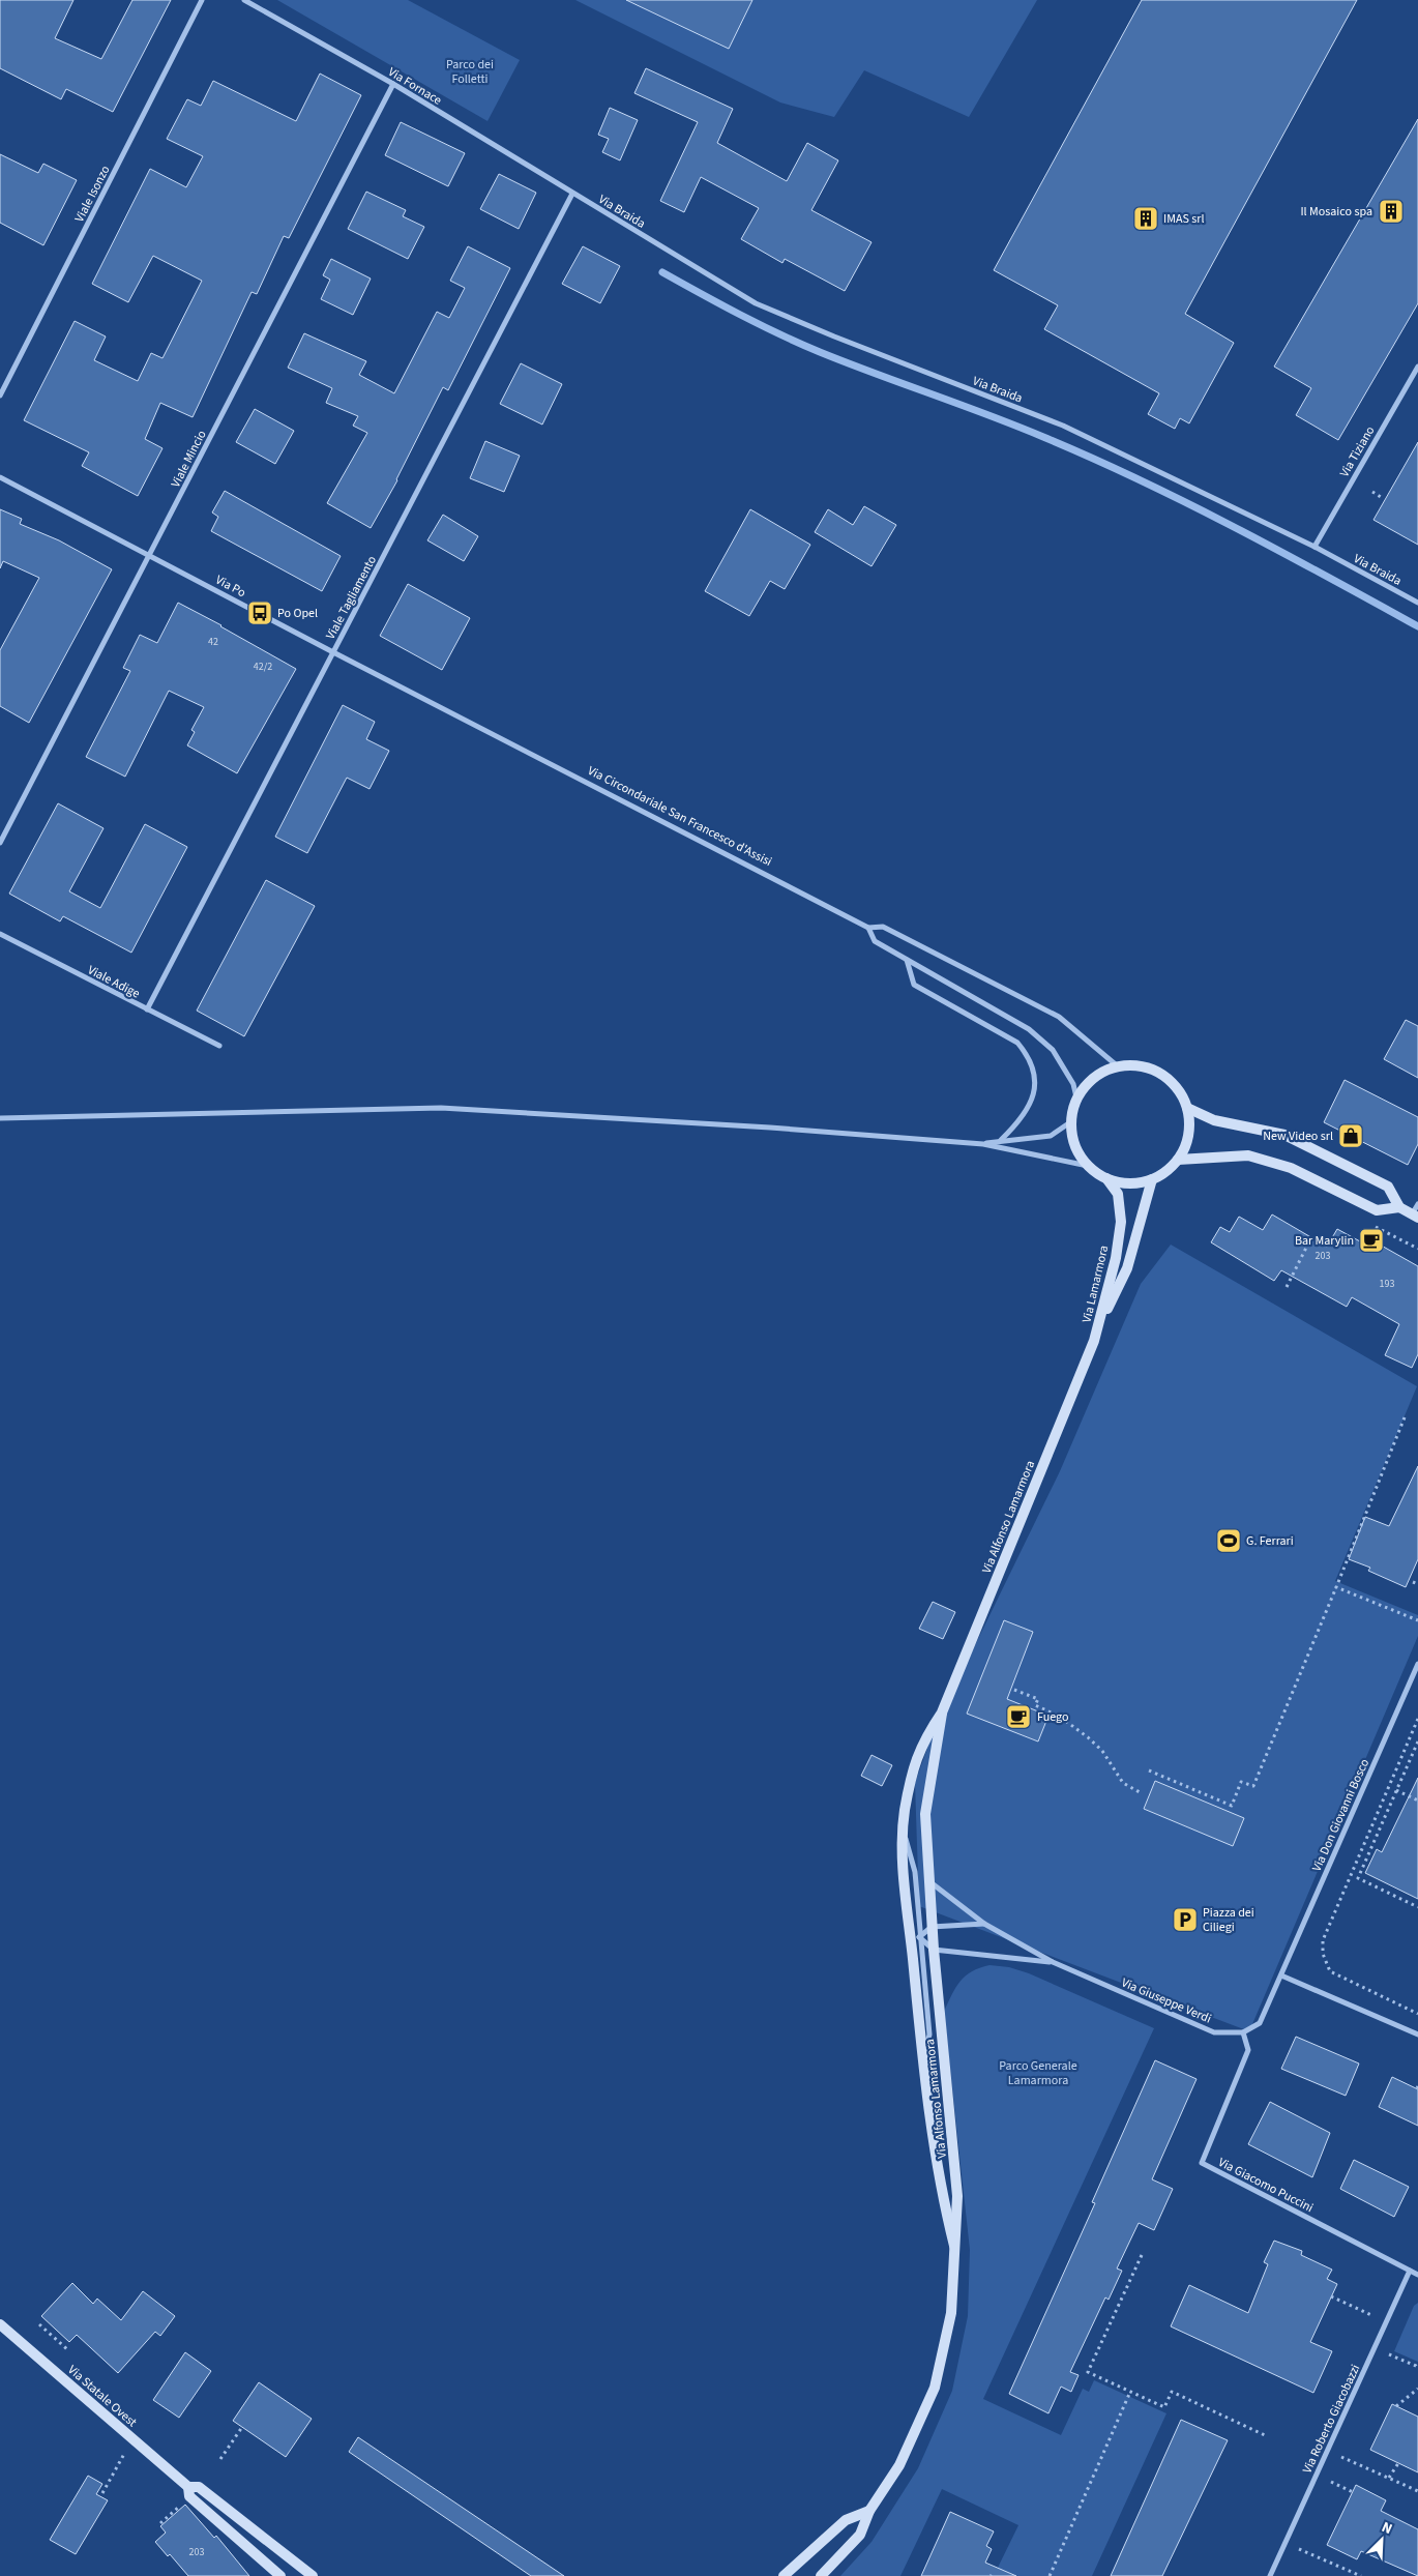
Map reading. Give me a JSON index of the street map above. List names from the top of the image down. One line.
{"streets":{"street":["Via Fornace","Viale Isonzo","Via Braida","Via Tiziano","Viale Mincio","Via Po","Viale Tagliamento","Via Circondariale San Francesco d'Assisi","Viale Adige","Via Lamarmora","Via Alfonso Lamarmora","Via Don Giovanni Bosco","Via Giuseppe Verdi","Via Giacomo Puccini","Via Statale Ovest","Via Roberto Giacobazzi"]},"crossings":[["Via Fornace","Via Braida"],["Via Fornace","Viale Mincio"],["Via Fornace","Viale Tagliamento"],["Via Braida","Via Tiziano"],["Via Braida","Viale Tagliamento"],["Viale Mincio","Via Po"],["Via Po","Viale Tagliamento"],["Via Po","Via Circondariale San Francesco d'Assisi"],["Viale Tagliamento","Viale Adige"],["Via Circondariale San Francesco d'Assisi","Via Lamarmora"],["Via Lamarmora","Via Alfonso Lamarmora"],["Via Alfonso Lamarmora","Via Giuseppe Verdi"],["Via Giuseppe Verdi","Via Giacomo Puccini"],["Via Giacomo Puccini","Via Roberto Giacobazzi"]],"parks":["Parco dei Folletti","Parco Generale Lamarmora"],"places":{"building":["Il Mosaico spa","IMAS srl"],"bus stop":["Po Opel"],"shop":["New Video srl"],"cafe":["Bar Marylin","Fuego"],"sports":["G. Ferrari"],"parking":["Piazza dei Ciliegi"]},"house_numbers":["42","42/2","203","193","203"],"north":"top right"}
